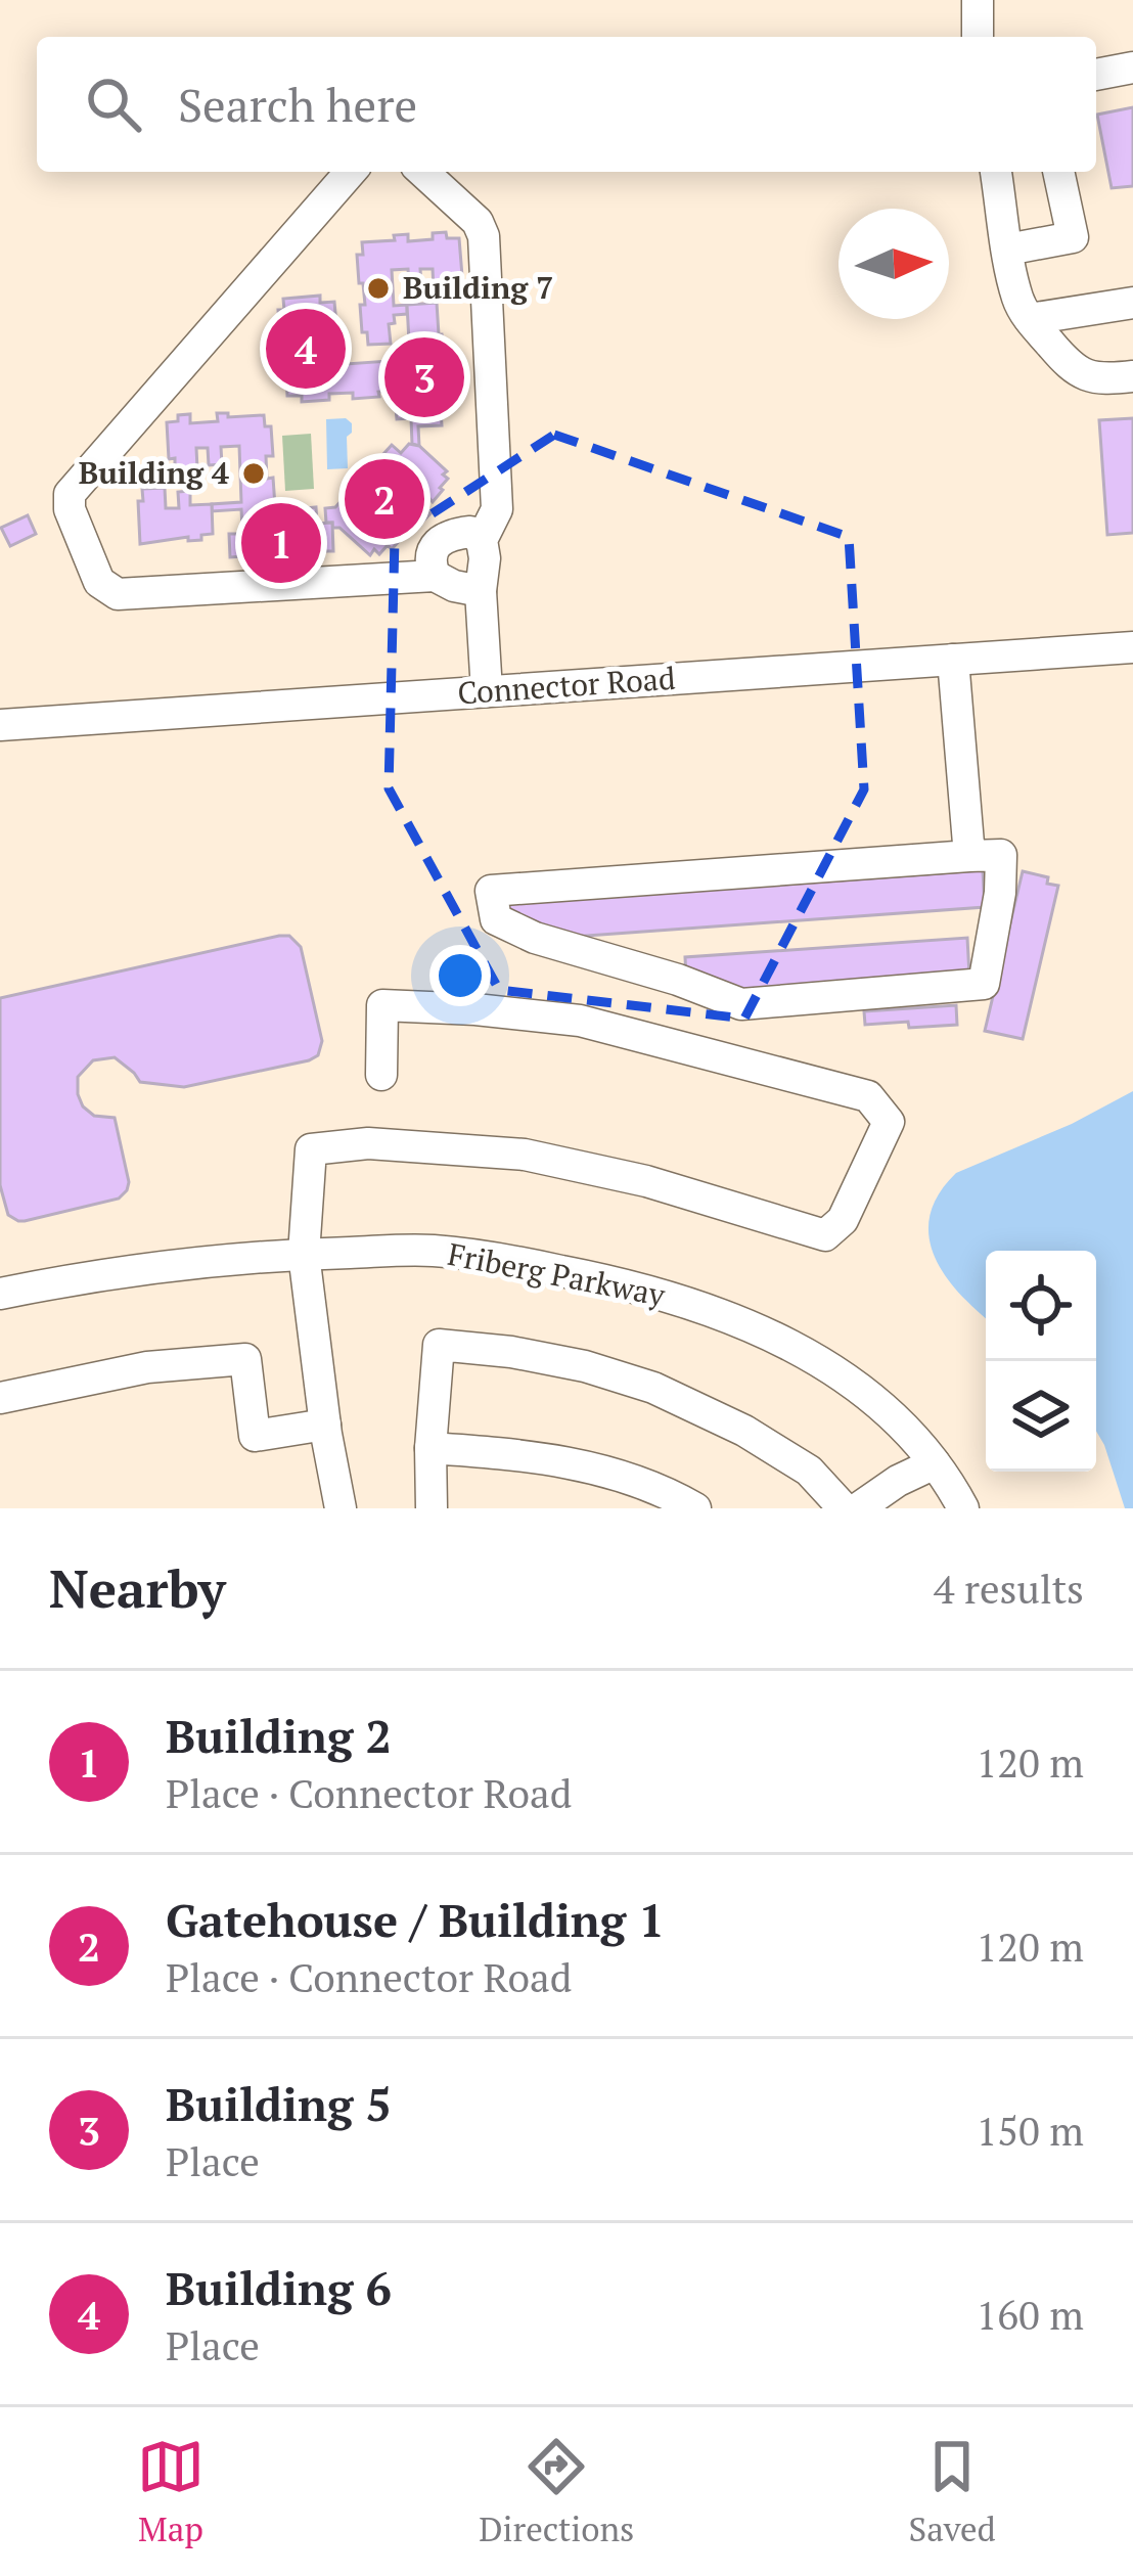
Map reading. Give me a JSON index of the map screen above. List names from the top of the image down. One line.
{"streets":{"street":["Connector Road","Friberg Parkway"]},"places":["Building 7","Building 4"],"north":"right","page":{"search":"Search here","pins":["4","3","2","1"],"heading":["Nearby","4 results"],"list":[{"mark":"1","name":"Building 2","note":"Place · Connector Road","value":"120 m"},{"mark":"2","name":"Gatehouse / Building 1","note":"Place · Connector Road","value":"120 m"},{"mark":"3","name":"Building 5","note":"Place","value":"150 m"},{"mark":"4","name":"Building 6","note":"Place","value":"160 m"}],"nav":["Map","Directions","Saved"]}}
